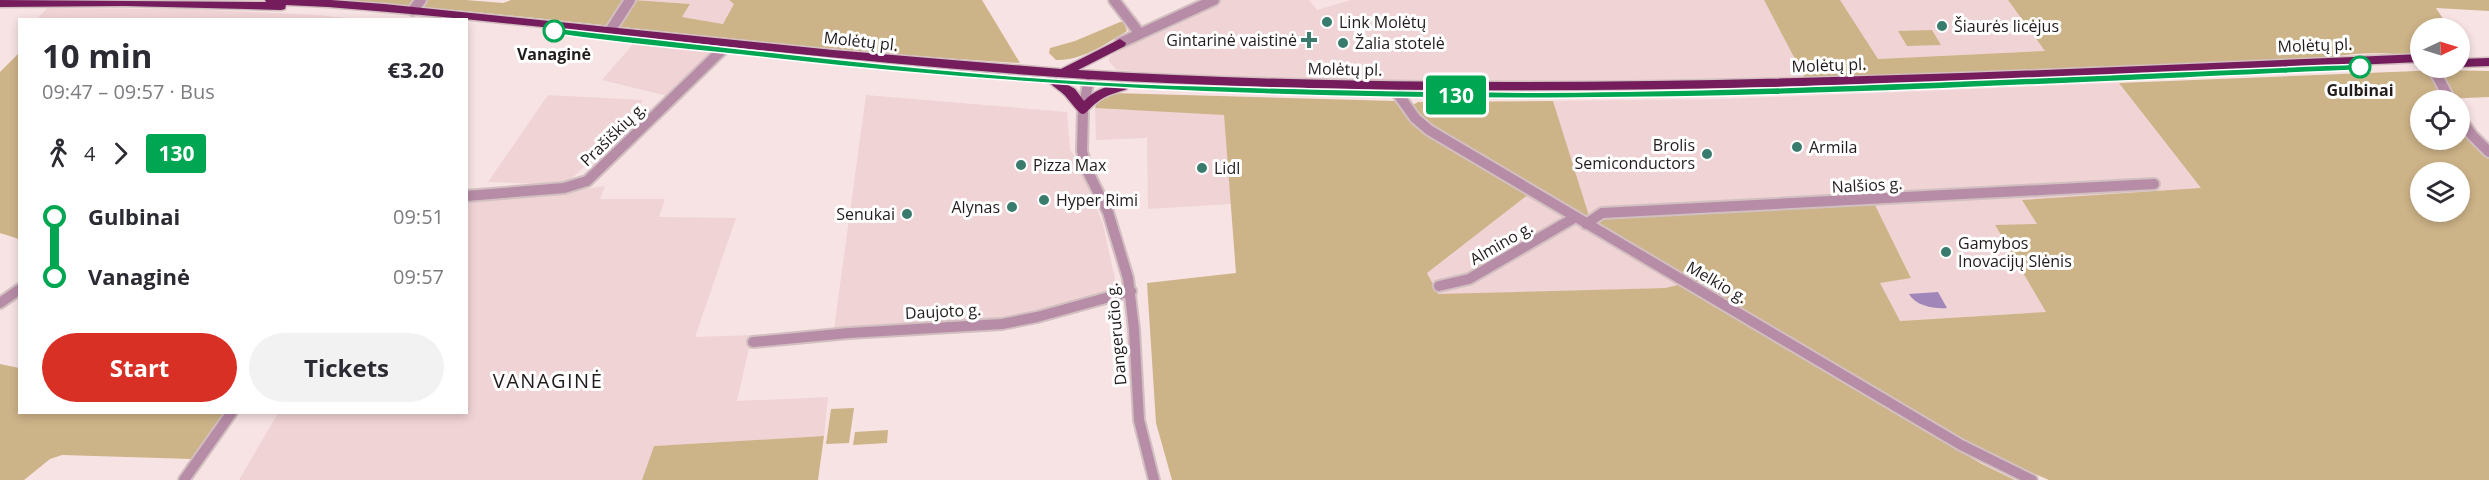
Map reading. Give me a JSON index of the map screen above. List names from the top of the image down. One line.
{"streets":{"highway":["Molėtų pl."],"street":["Prašiškių g.","Nalšios g.","Almino g.","Melkio g.","Daujoto g.","Dangeručio g."]},"crossings":[["Molėtų pl.","Prašiškių g."],["Molėtų pl.","Melkio g."],["Molėtų pl.","Dangeručio g."],["Nalšios g.","Melkio g."],["Almino g.","Melkio g."],["Daujoto g.","Dangeručio g."]],"districts":["VANAGINĖ"],"places":{"other":["Link Molėtų","Šiaurės licėjus","Vanaginė","Žalia stotelė","Gulbinai","Armila","Brolis Semiconductors","Pizza Max","Lidl","Hyper Rimi","Alynas","Senukai","Gamybos Inovacijų Slėnis"],"health":["Gintarinė vaistinė"]},"lines":["bus line 130"],"north":"right","page":{"on_map":"130","heading":["10 min","09:47 – 09:57 · Bus","€3.20"],"legs":["4","130"],"list":[{"name":"Gulbinai","value":"09:51"},{"name":"Vanaginė","value":"09:57"}],"buttons":["Start","Tickets"]}}
